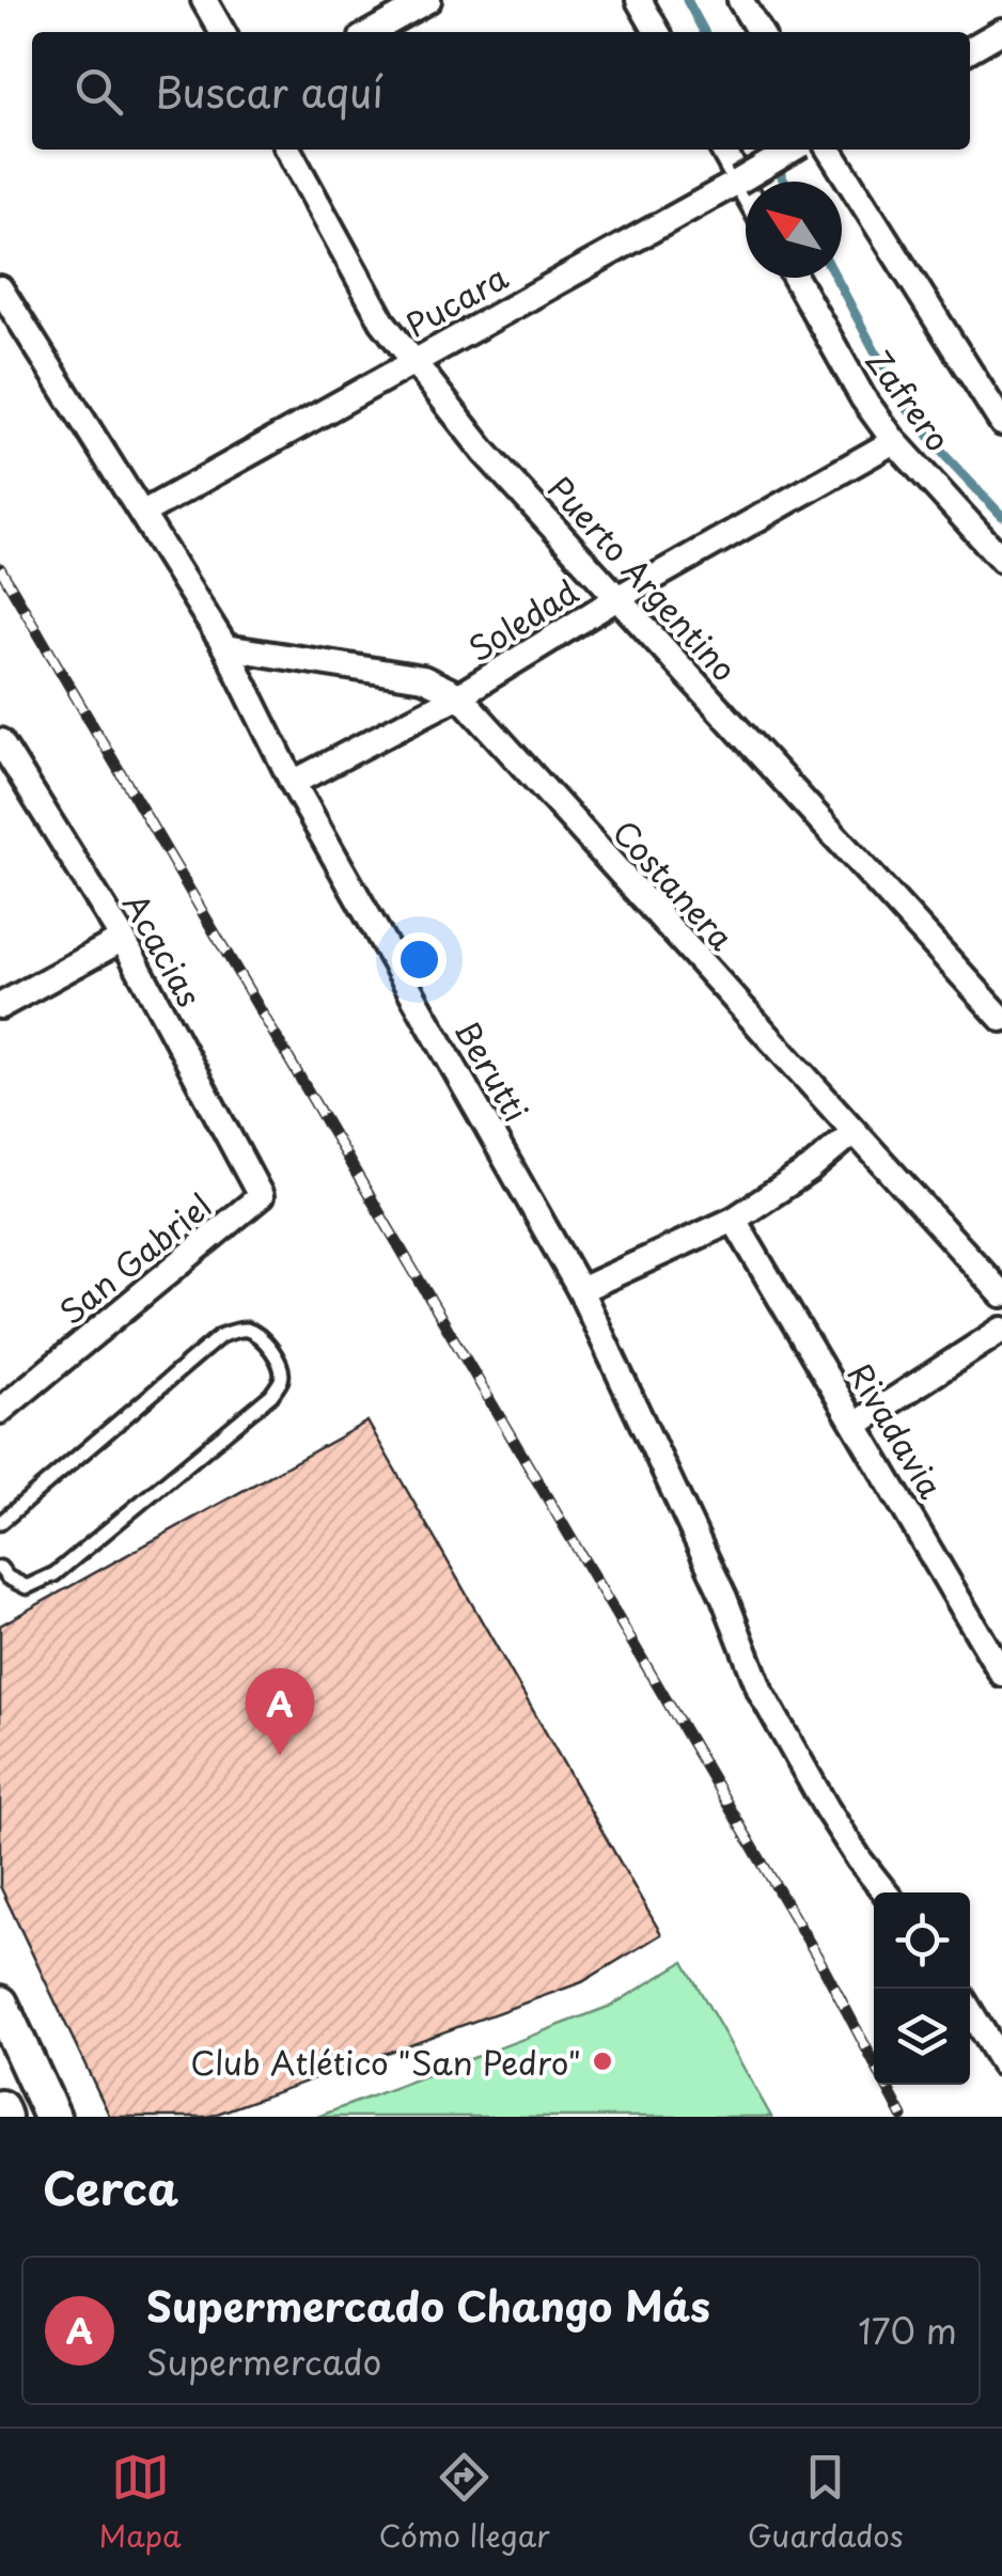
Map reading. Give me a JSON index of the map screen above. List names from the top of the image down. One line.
{"streets":{"street":["Pucara","Zafrero","Puerto Argentino","Soledad","Costanera","Acacias","Berutti","San Gabriel","Rivadavia"]},"crossings":[["Pucara","Puerto Argentino"],["Pucara","Berutti"],["Zafrero","Soledad"],["Puerto Argentino","Soledad"],["Soledad","Costanera"],["Soledad","Berutti"],["Costanera","Berutti"],["Acacias","San Gabriel"]],"places":["Club Atlético \"San Pedro\""],"north":"top left","page":{"search":"Buscar aquí","pins":"A","heading":"Cerca","list":[{"mark":"A","name":"Supermercado Chango Más","note":"Supermercado","value":"170 m"}],"nav":["Mapa","Cómo llegar","Guardados"]}}
